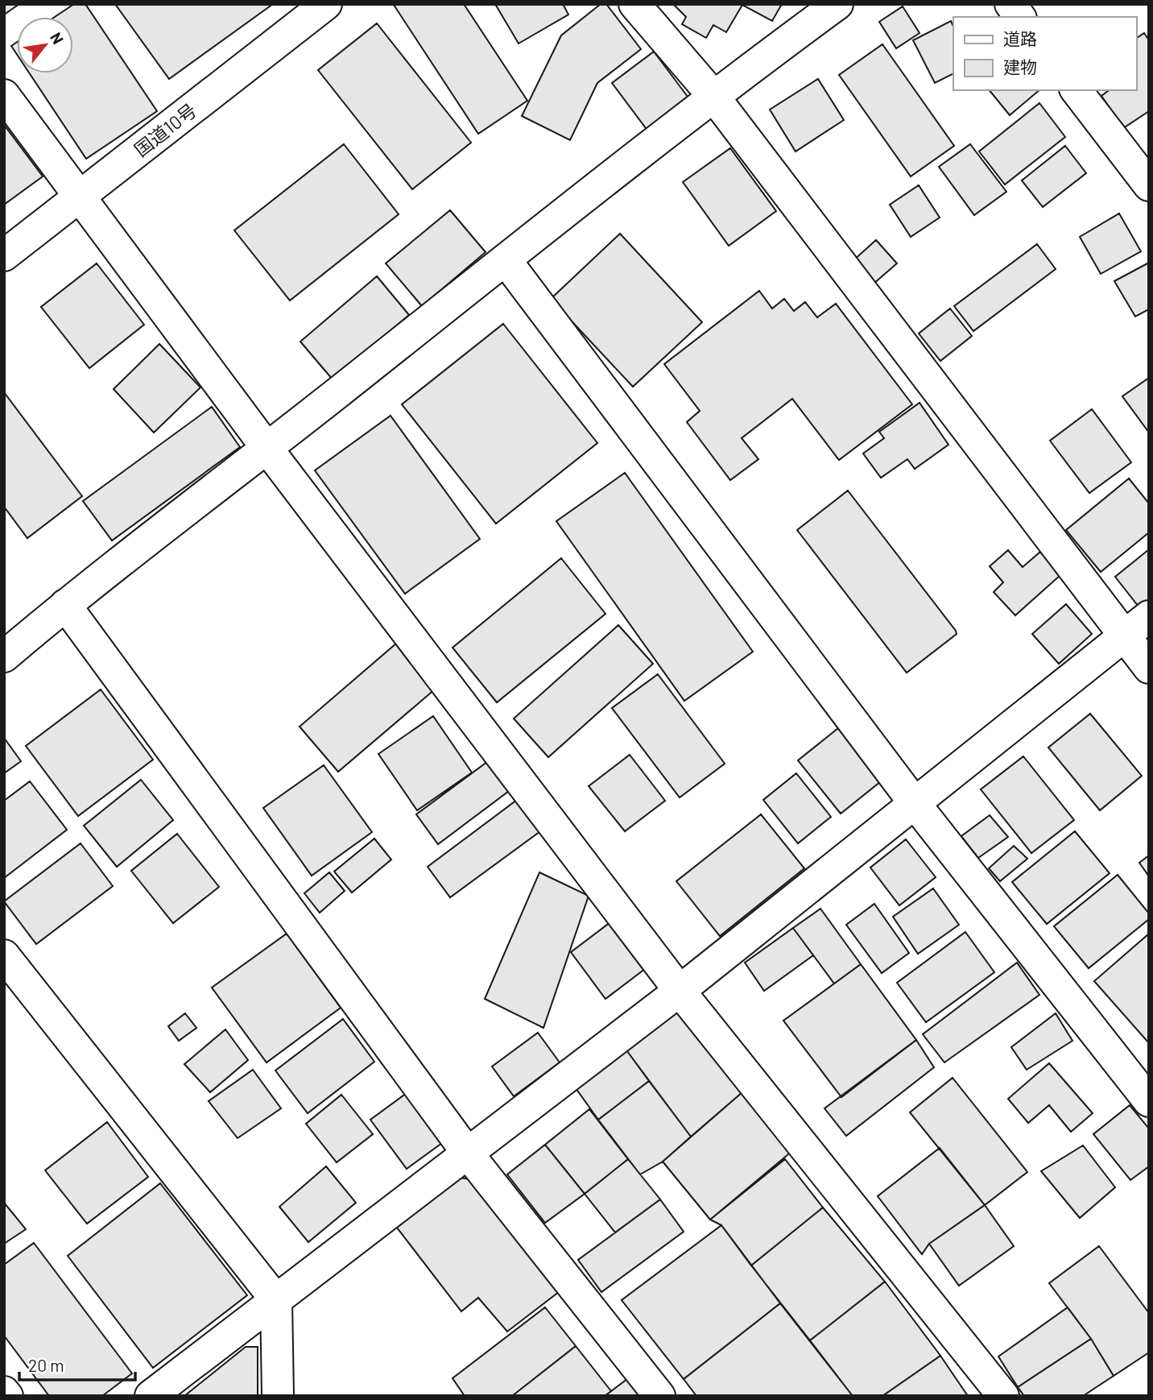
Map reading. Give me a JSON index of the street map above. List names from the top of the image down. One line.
{"streets":{"main road":["国道10号"]},"legend":["道路","建物"],"scale_bar":"20 m","north":"top right"}
